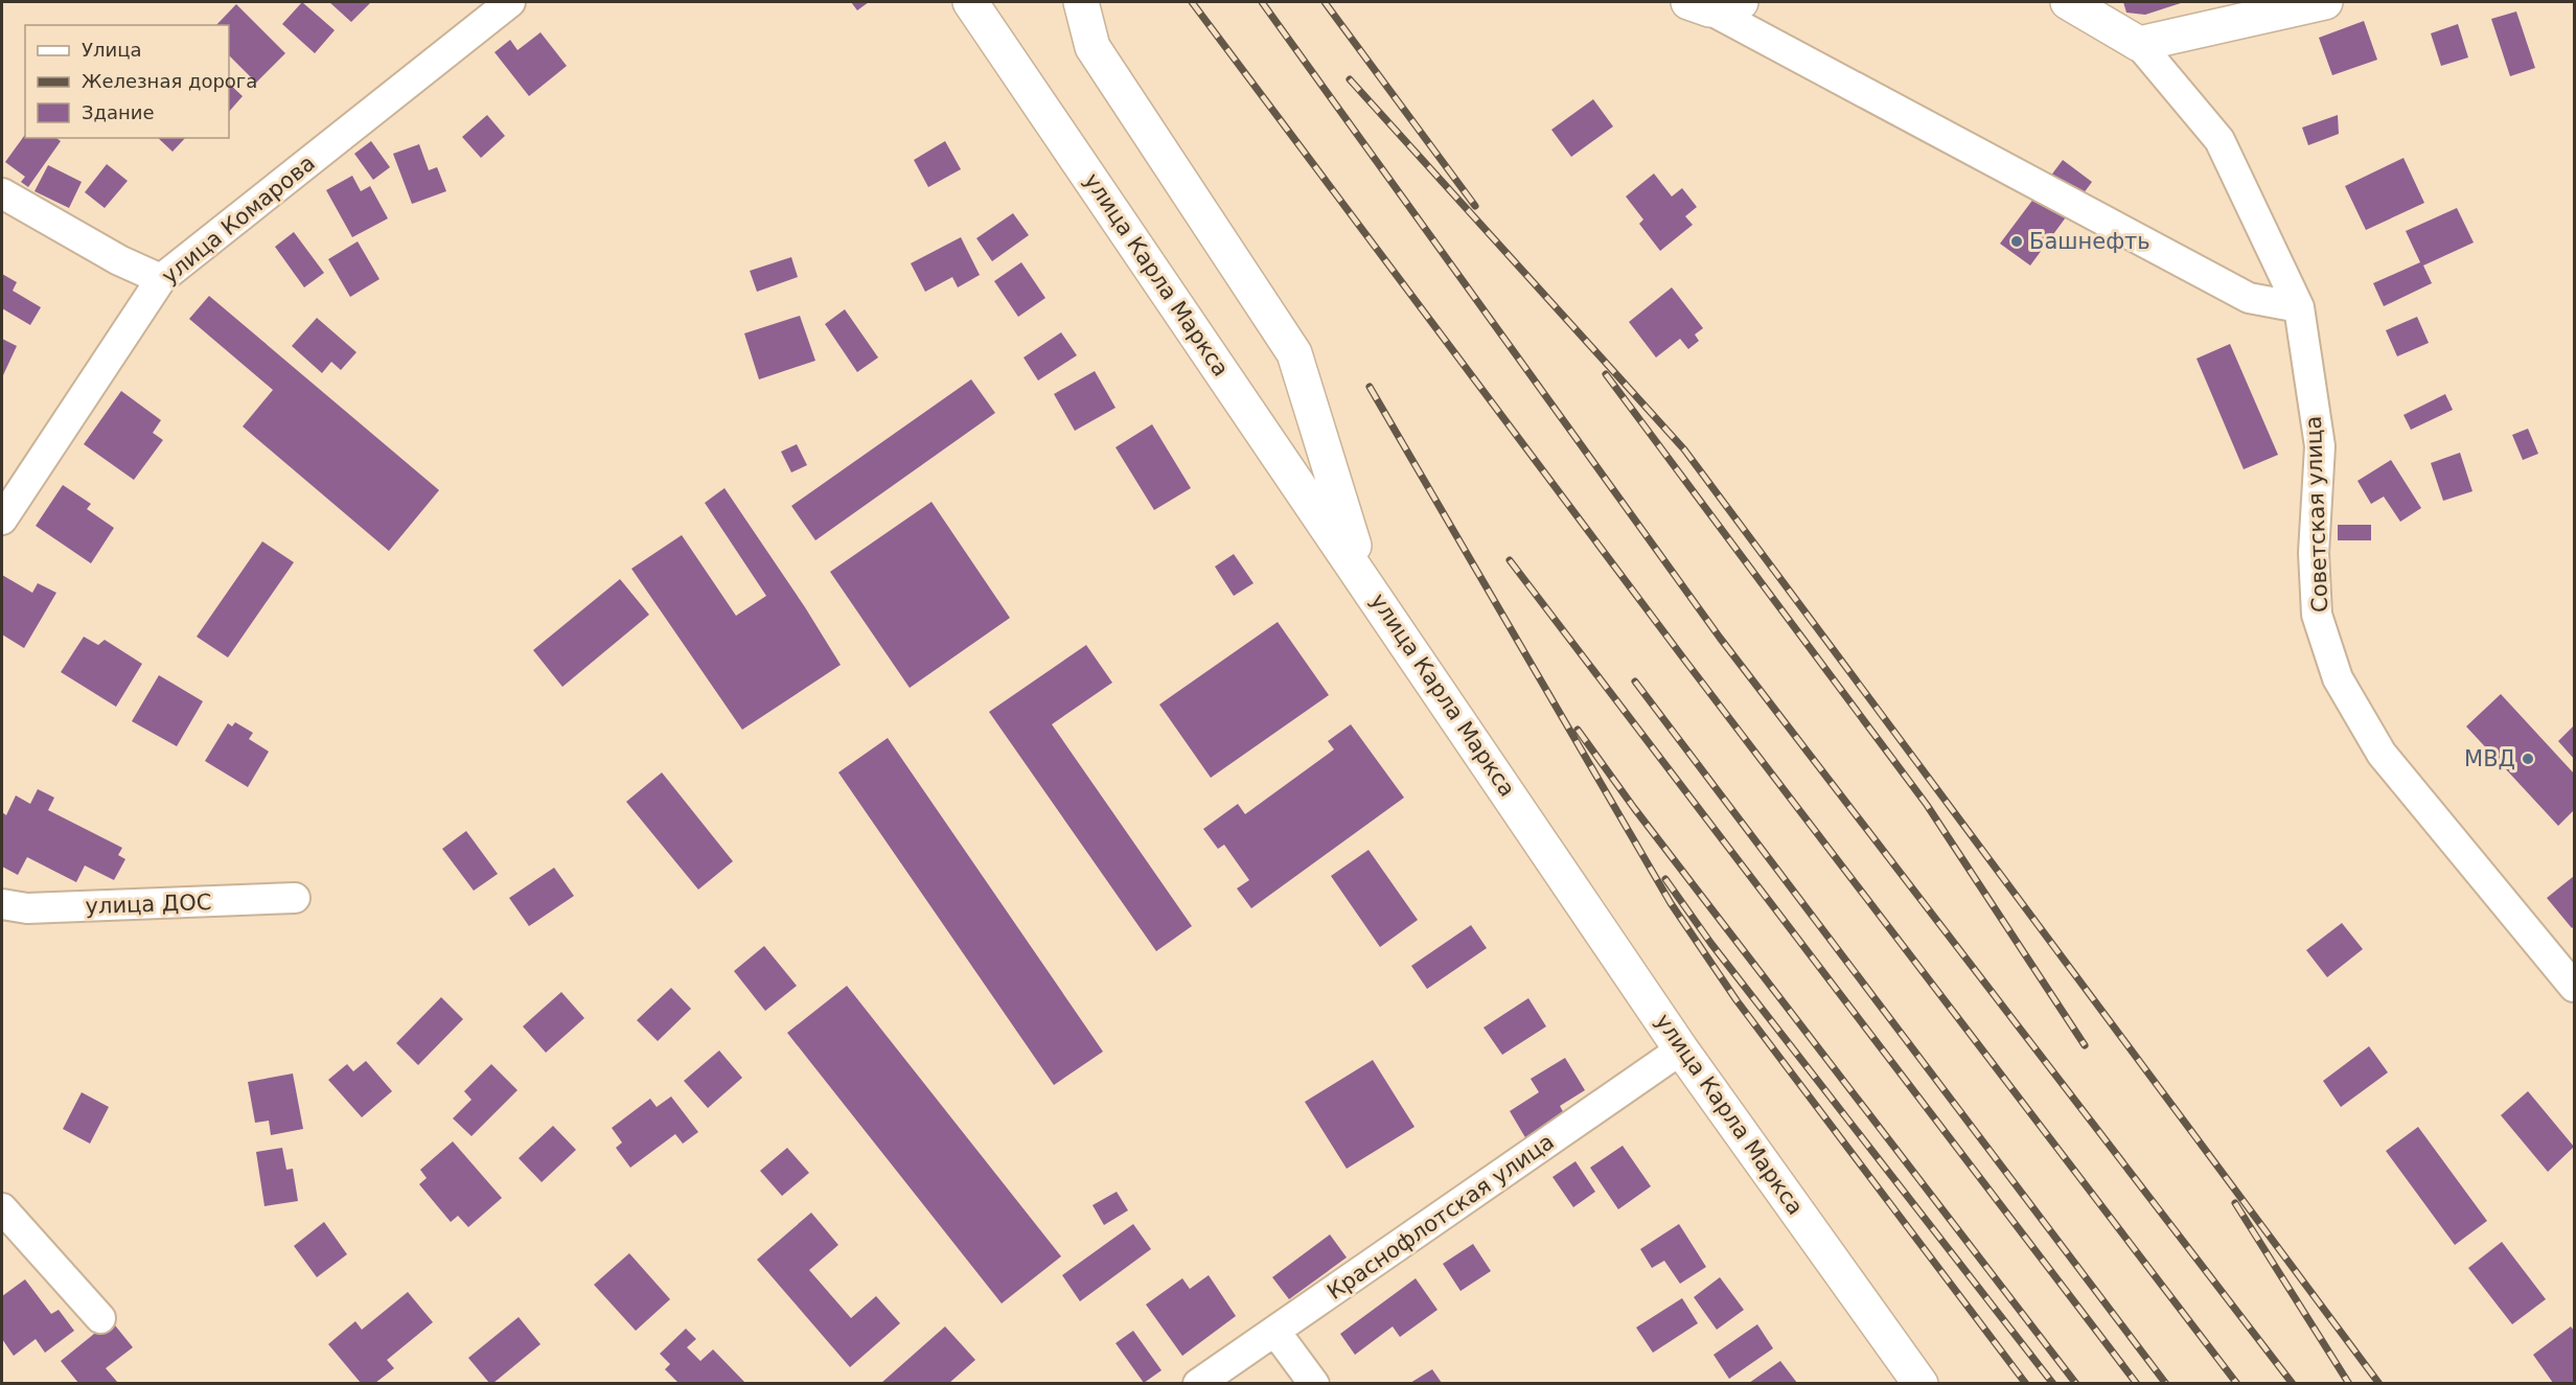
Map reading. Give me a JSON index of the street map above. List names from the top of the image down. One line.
{"streets":{"street":["улица Комарова","улица Карла Маркса","Советская улица","улица ДОС","Краснофлотская улица"]},"crossings":[["улица Карла Маркса","Краснофлотская улица"]],"places":["Башнефть","МВД"],"legend":["Улица","Железная дорога","Здание"]}
